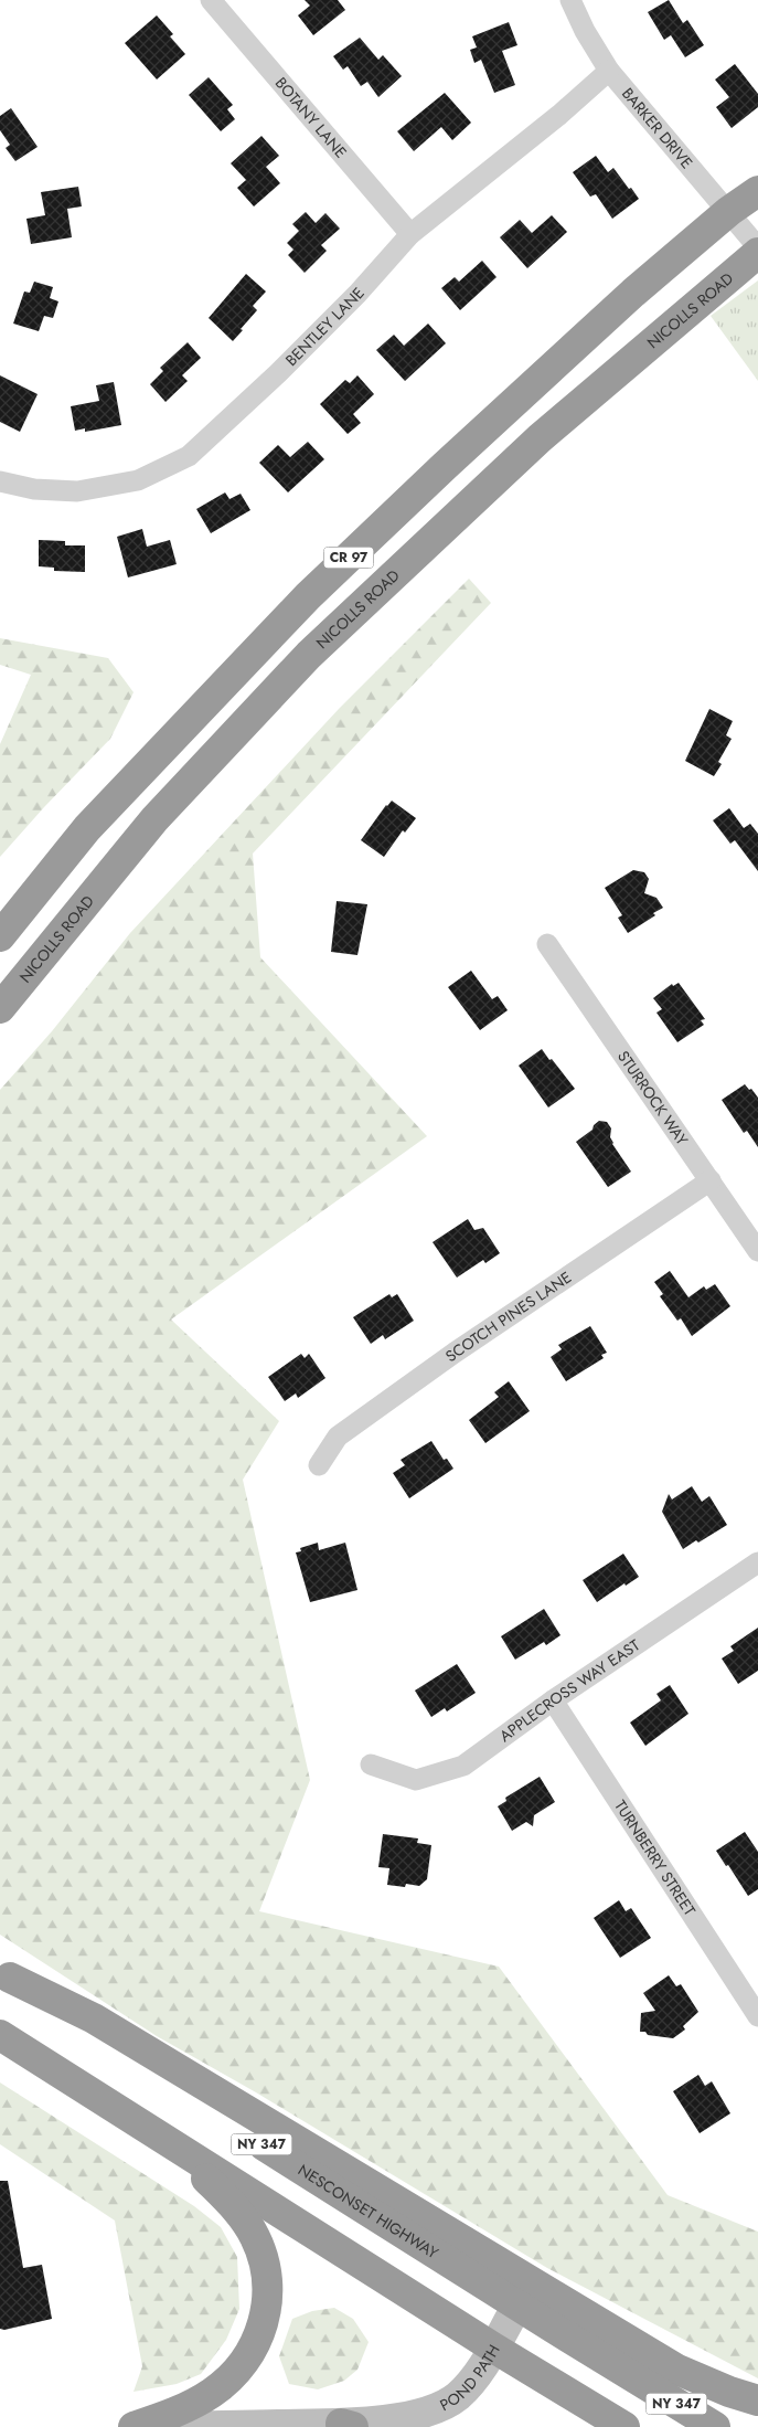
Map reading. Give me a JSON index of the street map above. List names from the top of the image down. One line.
{"streets":{"highway":["NICOLLS ROAD","CR 97","NY 347","NESCONSET HIGHWAY"],"main road":["POND PATH"],"street":["BOTANY LANE","BARKER DRIVE","BENTLEY LANE","STURROCK WAY","SCOTCH PINES LANE","APPLECROSS WAY EAST","TURNBERRY STREET"]},"crossings":[["BOTANY LANE","BENTLEY LANE"],["BARKER DRIVE","BENTLEY LANE"],["BARKER DRIVE","CR 97"],["STURROCK WAY","SCOTCH PINES LANE"],["APPLECROSS WAY EAST","TURNBERRY STREET"],["NY 347","POND PATH"],["NESCONSET HIGHWAY","POND PATH"]]}
